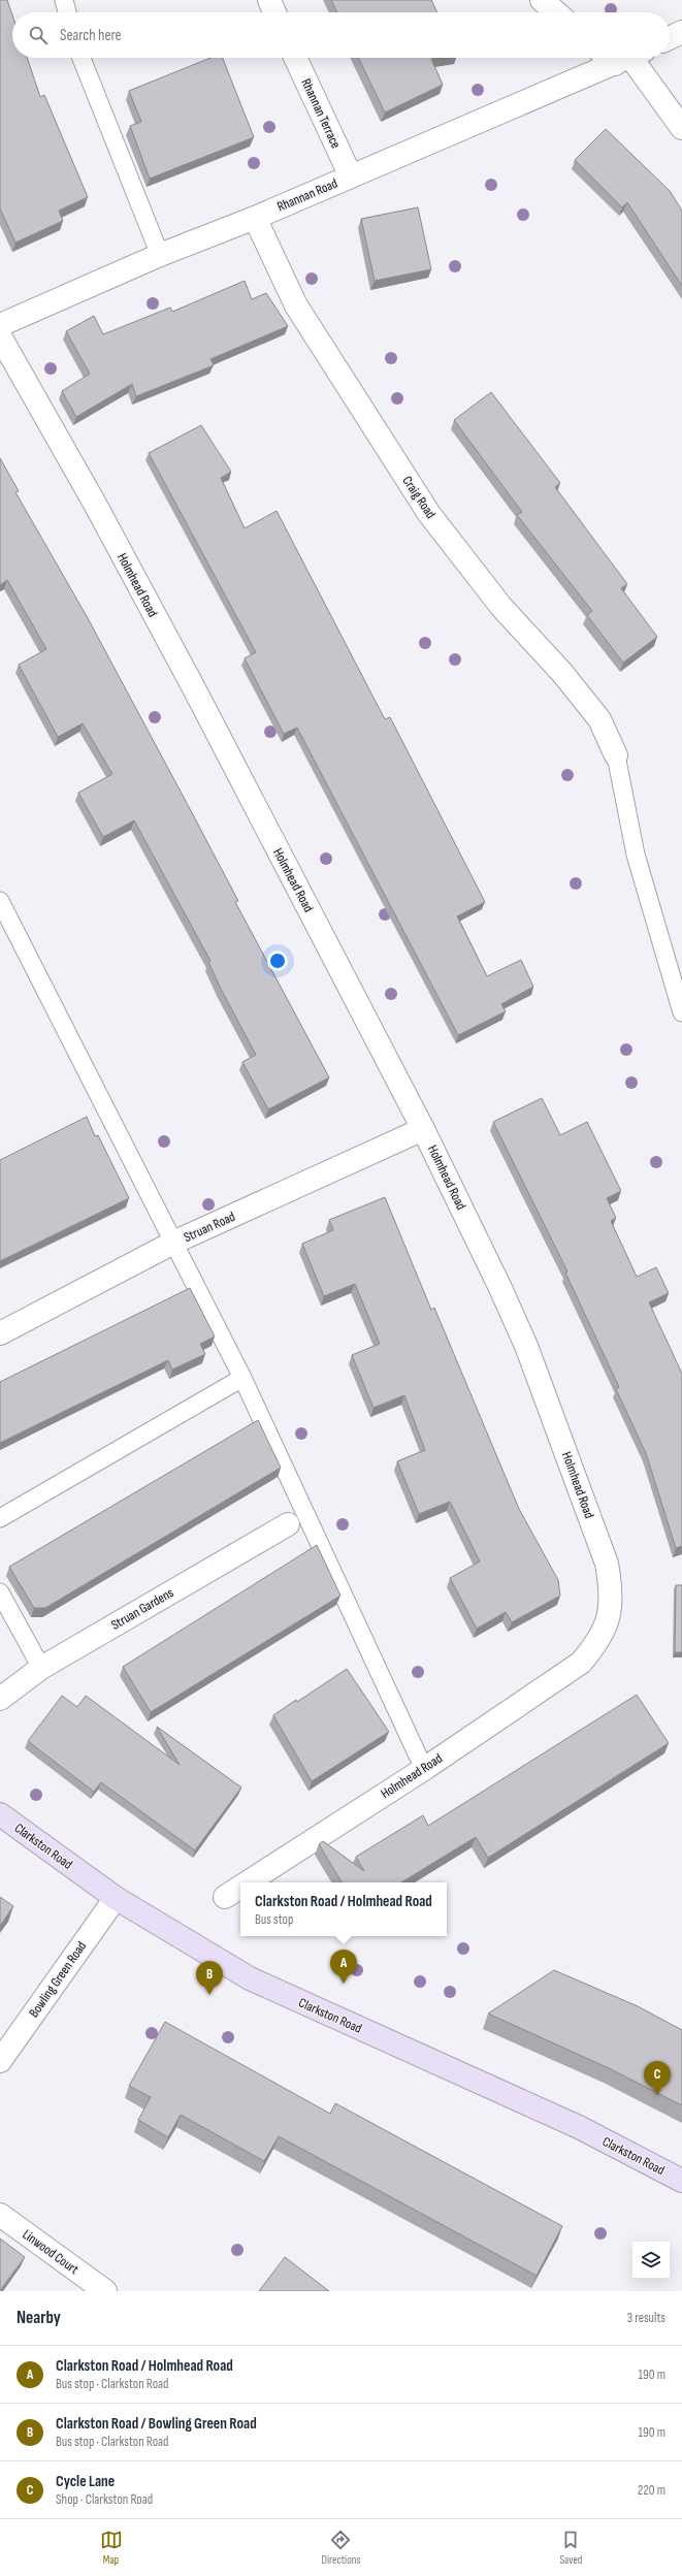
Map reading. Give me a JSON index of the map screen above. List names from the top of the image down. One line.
{"streets":{"main road":["Clarkston Road"],"street":["Rhannan Terrace","Rhannan Road","Craig Road","Holmhead Road","Struan Road","Struan Gardens","Bowling Green Road","Linwood Court"]},"crossings":[["Rhannan Terrace","Rhannan Road"],["Rhannan Road","Craig Road"],["Holmhead Road","Struan Road"],["Clarkston Road","Bowling Green Road"]],"page":{"search":"Search here","popup":["Clarkston Road / Holmhead Road","Bus stop"],"pins":["A","B","C"],"heading":["Nearby","3 results"],"list":[{"mark":"A","name":"Clarkston Road / Holmhead Road","note":"Bus stop · Clarkston Road","value":"190 m"},{"mark":"B","name":"Clarkston Road / Bowling Green Road","note":"Bus stop · Clarkston Road","value":"190 m"},{"mark":"C","name":"Cycle Lane","note":"Shop · Clarkston Road","value":"220 m"}],"nav":["Map","Directions","Saved"]}}
